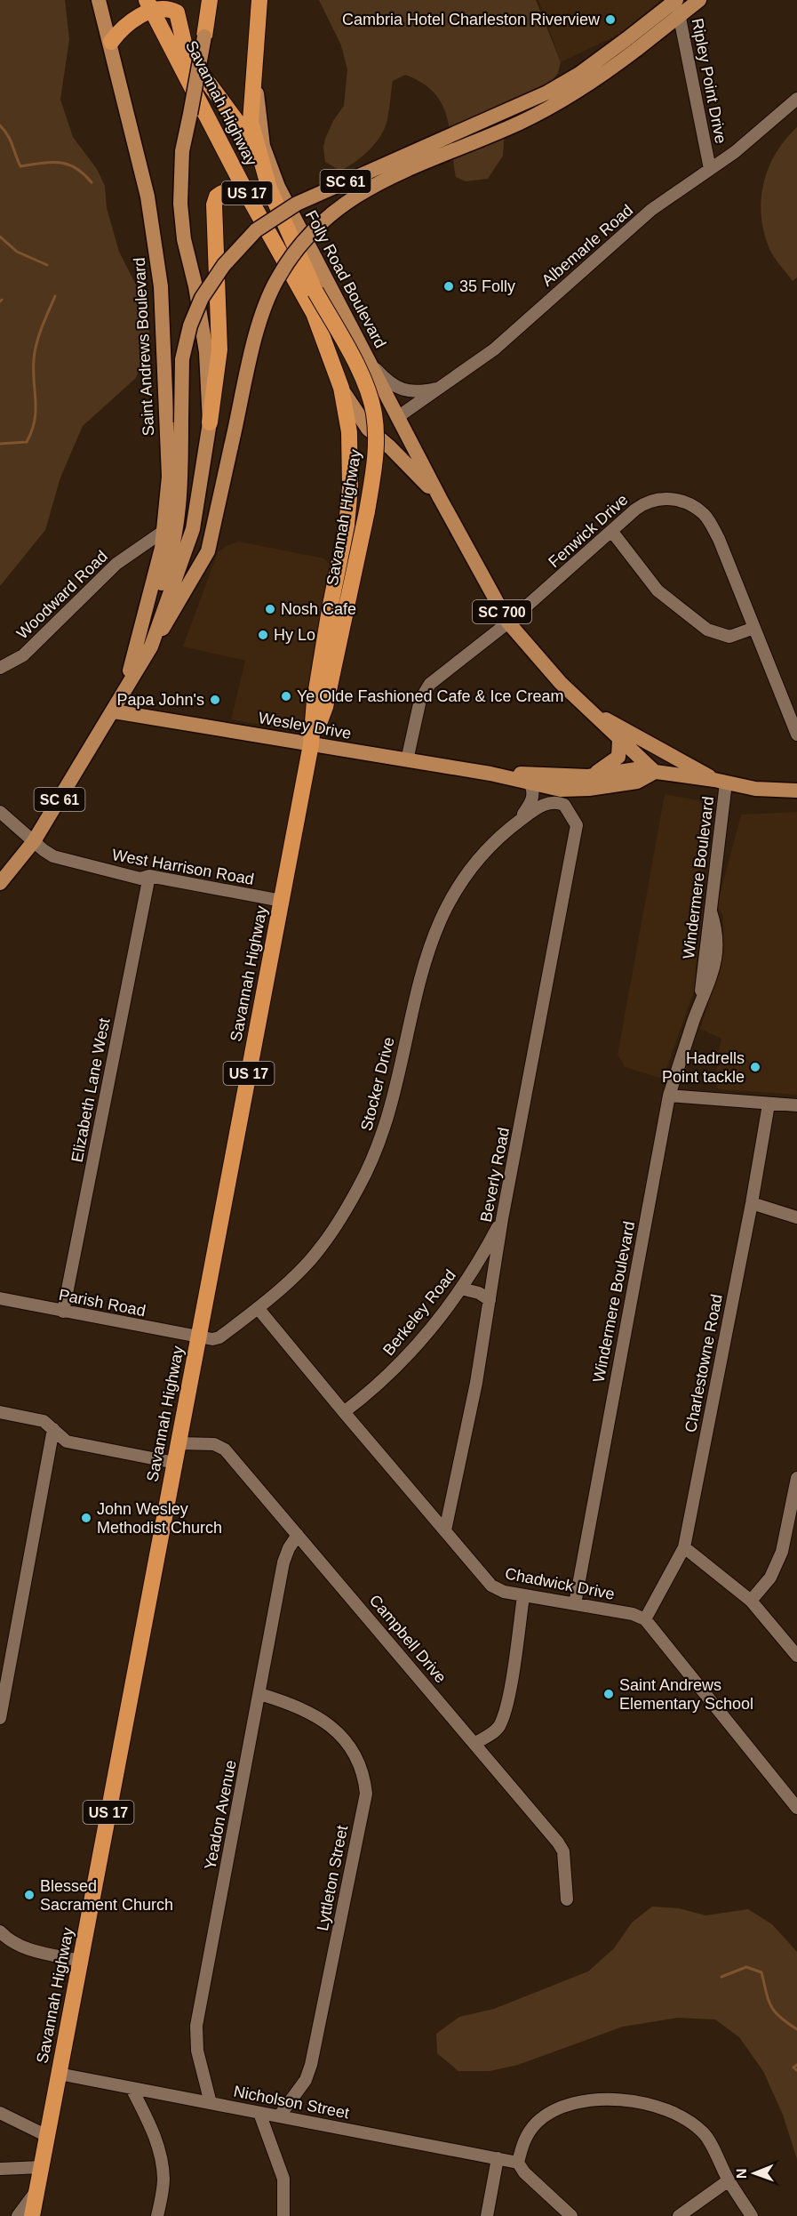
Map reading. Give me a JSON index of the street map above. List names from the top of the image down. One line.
{"streets":{"highway":["Savannah Highway","US 17"],"main road":["SC 61","Folly Road Boulevard","Saint Andrews Boulevard","SC 700","Wesley Drive"],"street":["Ripley Point Drive","Albemarle Road","Fenwick Drive","Woodward Road","West Harrison Road","Windermere Boulevard","Stocker Drive","Elizabeth Lane West","Beverly Road","Parish Road","Berkeley Road","Charlestowne Road","Chadwick Drive","Campbell Drive","Yeadon Avenue","Lyttleton Street","Nicholson Street"]},"crossings":[["Ripley Point Drive","SC 61"],["Ripley Point Drive","Albemarle Road"],["Savannah Highway","Folly Road Boulevard"],["Savannah Highway","Wesley Drive"],["Savannah Highway","West Harrison Road"],["Savannah Highway","Stocker Drive"],["Savannah Highway","Parish Road"],["Savannah Highway","Campbell Drive"],["Savannah Highway","Nicholson Street"],["SC 61","Saint Andrews Boulevard"],["Albemarle Road","Folly Road Boulevard"],["Folly Road Boulevard","Fenwick Drive"],["Folly Road Boulevard","Wesley Drive"],["Folly Road Boulevard","Windermere Boulevard"],["Saint Andrews Boulevard","Woodward Road"],["Saint Andrews Boulevard","Wesley Drive"],["Saint Andrews Boulevard","West Harrison Road"],["Fenwick Drive","Wesley Drive"],["Wesley Drive","Stocker Drive"],["West Harrison Road","Elizabeth Lane West"],["Windermere Boulevard","Chadwick Drive"],["Stocker Drive","Beverly Road"],["Stocker Drive","Parish Road"],["Stocker Drive","Chadwick Drive"],["Elizabeth Lane West","Parish Road"],["Beverly Road","Berkeley Road"],["Beverly Road","Chadwick Drive"],["Berkeley Road","Chadwick Drive"],["Charlestowne Road","Chadwick Drive"],["Campbell Drive","Yeadon Avenue"],["Yeadon Avenue","Lyttleton Street"],["Yeadon Avenue","Nicholson Street"],["Lyttleton Street","Nicholson Street"]],"places":["Cambria Hotel Charleston Riverview","35 Folly","Nosh Cafe","Hy Lo","Ye Olde Fashioned Cafe & Ice Cream","Papa John's","Hadrells Point tackle","John Wesley Methodist Church","Saint Andrews Elementary School","Blessed Sacrament Church"],"north":"left"}
